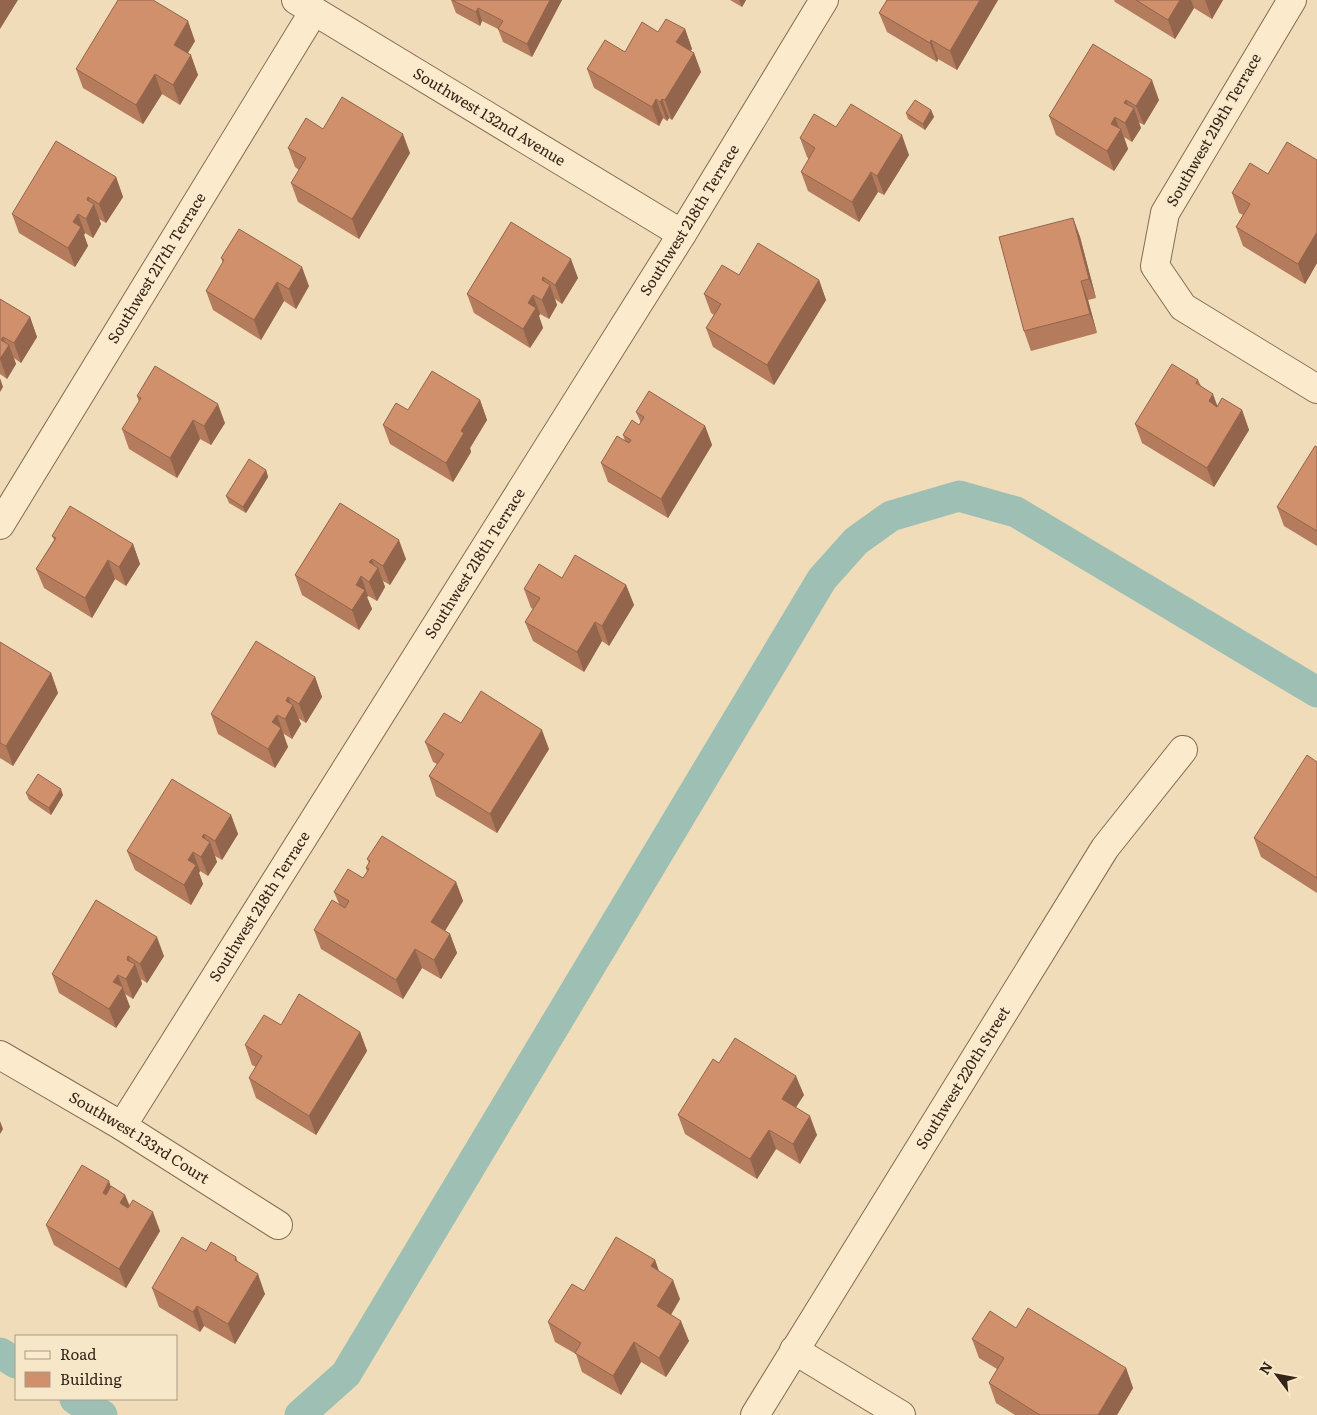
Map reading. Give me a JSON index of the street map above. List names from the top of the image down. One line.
{"streets":{"street":["Southwest 132nd Avenue","Southwest 219th Terrace","Southwest 218th Terrace","Southwest 217th Terrace","Southwest 220th Street","Southwest 133rd Court"]},"crossings":[["Southwest 132nd Avenue","Southwest 218th Terrace"],["Southwest 132nd Avenue","Southwest 217th Terrace"],["Southwest 218th Terrace","Southwest 133rd Court"]],"legend":["Road","Building"],"north":"top left"}
